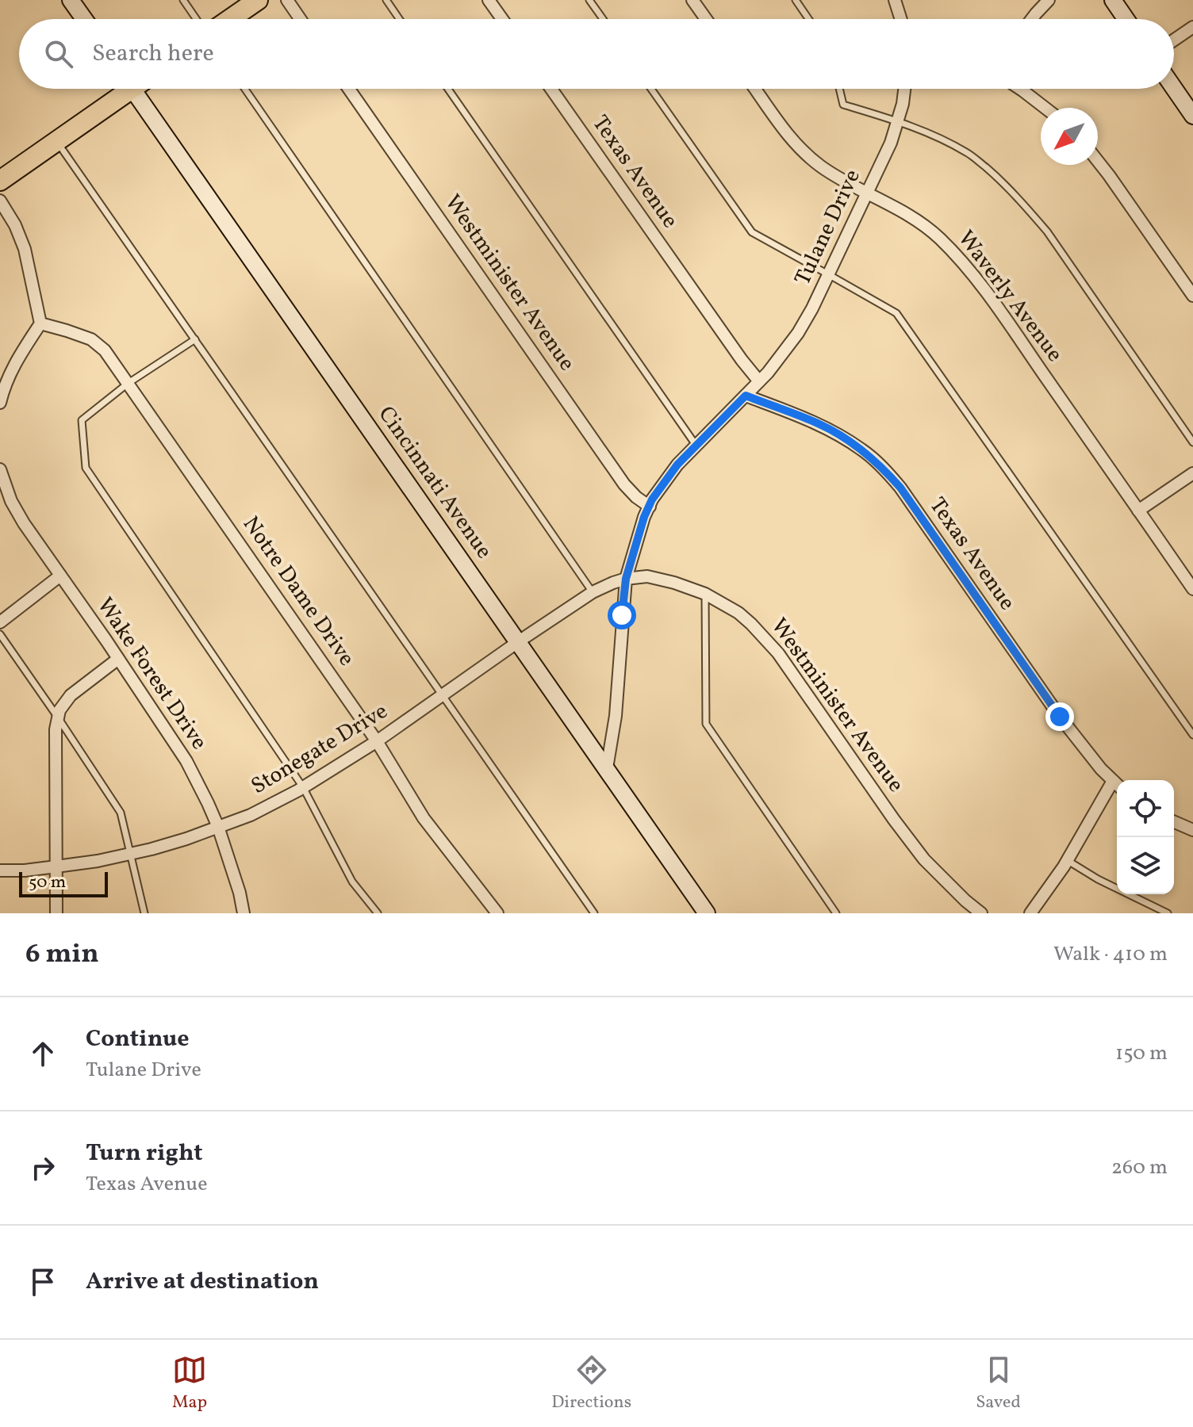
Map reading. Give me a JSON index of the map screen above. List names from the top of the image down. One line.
{"streets":{"street":["Texas Avenue","Tulane Drive","Westminister Avenue","Waverly Avenue","Cincinnati Avenue","Notre Dame Drive","Wake Forest Drive","Stonegate Drive"]},"crossings":[["Texas Avenue","Tulane Drive"],["Tulane Drive","Waverly Avenue"],["Westminister Avenue","Stonegate Drive"],["Cincinnati Avenue","Stonegate Drive"],["Notre Dame Drive","Stonegate Drive"],["Wake Forest Drive","Stonegate Drive"]],"scale_bar":"50 m","north":"bottom left","page":{"search":"Search here","scale":"50 m","heading":["6 min","Walk · 410 m"],"list":[["Continue","Tulane Drive","150 m"],["Turn right","Texas Avenue","260 m"],"Arrive at destination"],"nav":["Map","Directions","Saved"]}}
